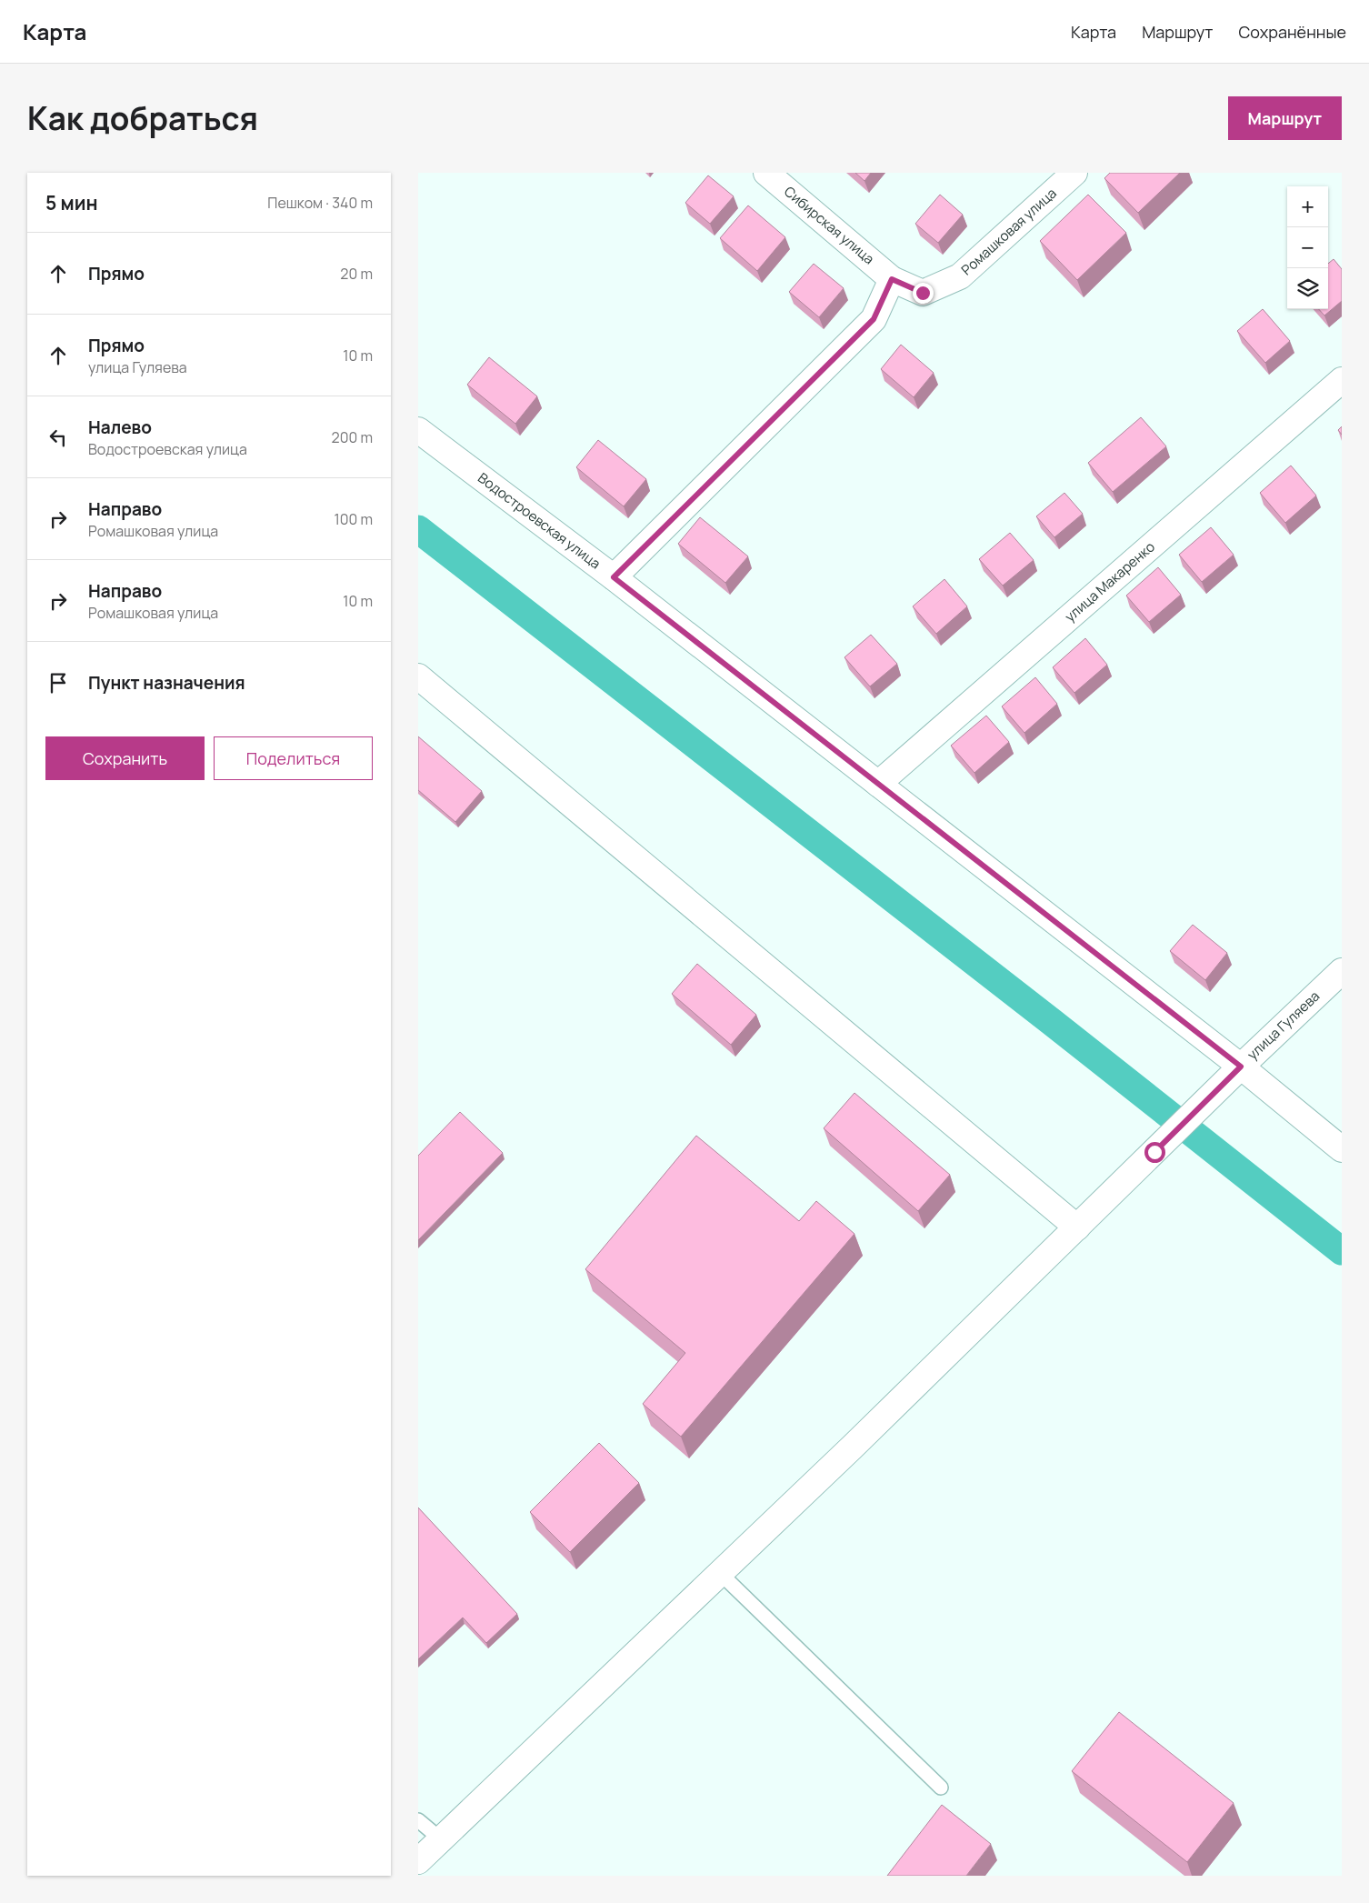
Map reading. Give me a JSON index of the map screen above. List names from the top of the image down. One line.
{"streets":{"street":["Сибирская улица","Ромашковая улица","Водостроевская улица","улица Макаренко","улица Гуляева"]},"crossings":[["Сибирская улица","Ромашковая улица"],["Водостроевская улица","улица Макаренко"],["Водостроевская улица","улица Гуляева"]],"page":{"header":"Карта","nav":["Карта","Маршрут","Сохранённые"],"title":"Как добраться","buttons":["Маршрут",["Сохранить","Поделиться"]],"heading":["5 мин","Пешком · 340 m"],"map_buttons":["+","−"],"list":[["Прямо","20 m"],["Прямо","улица Гуляева","10 m"],["Налево","Водостроевская улица","200 m"],["Направо","Ромашковая улица","100 m"],["Направо","Ромашковая улица","10 m"],"Пункт назначения"]}}
